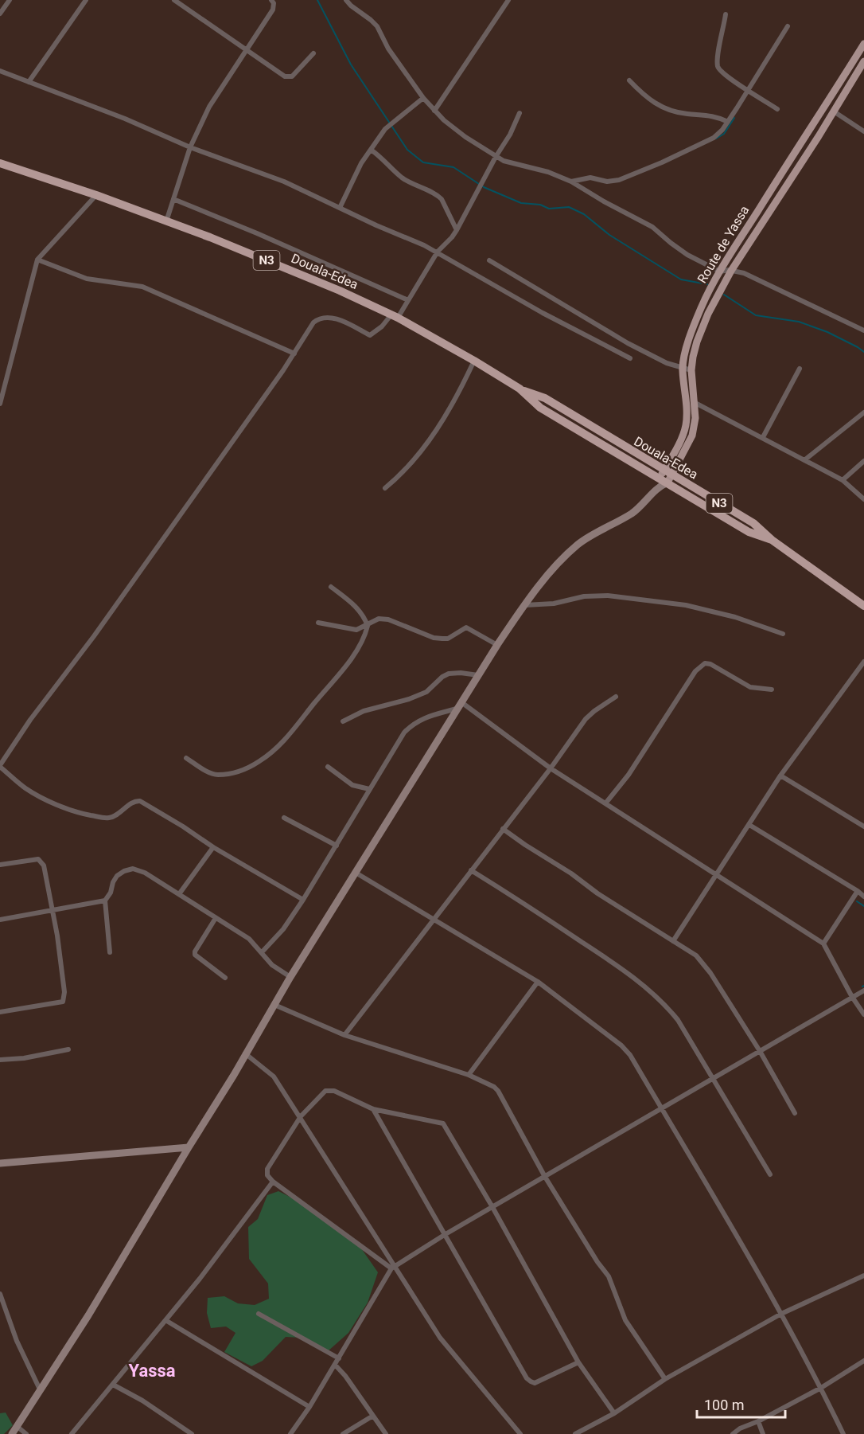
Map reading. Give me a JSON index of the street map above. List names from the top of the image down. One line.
{"streets":{"highway":["N3","Douala-Edea"],"main road":["Route de Yassa"]},"crossings":[["Route de Yassa","Douala-Edea"]],"districts":["Yassa"],"scale_bar":"100 m"}
